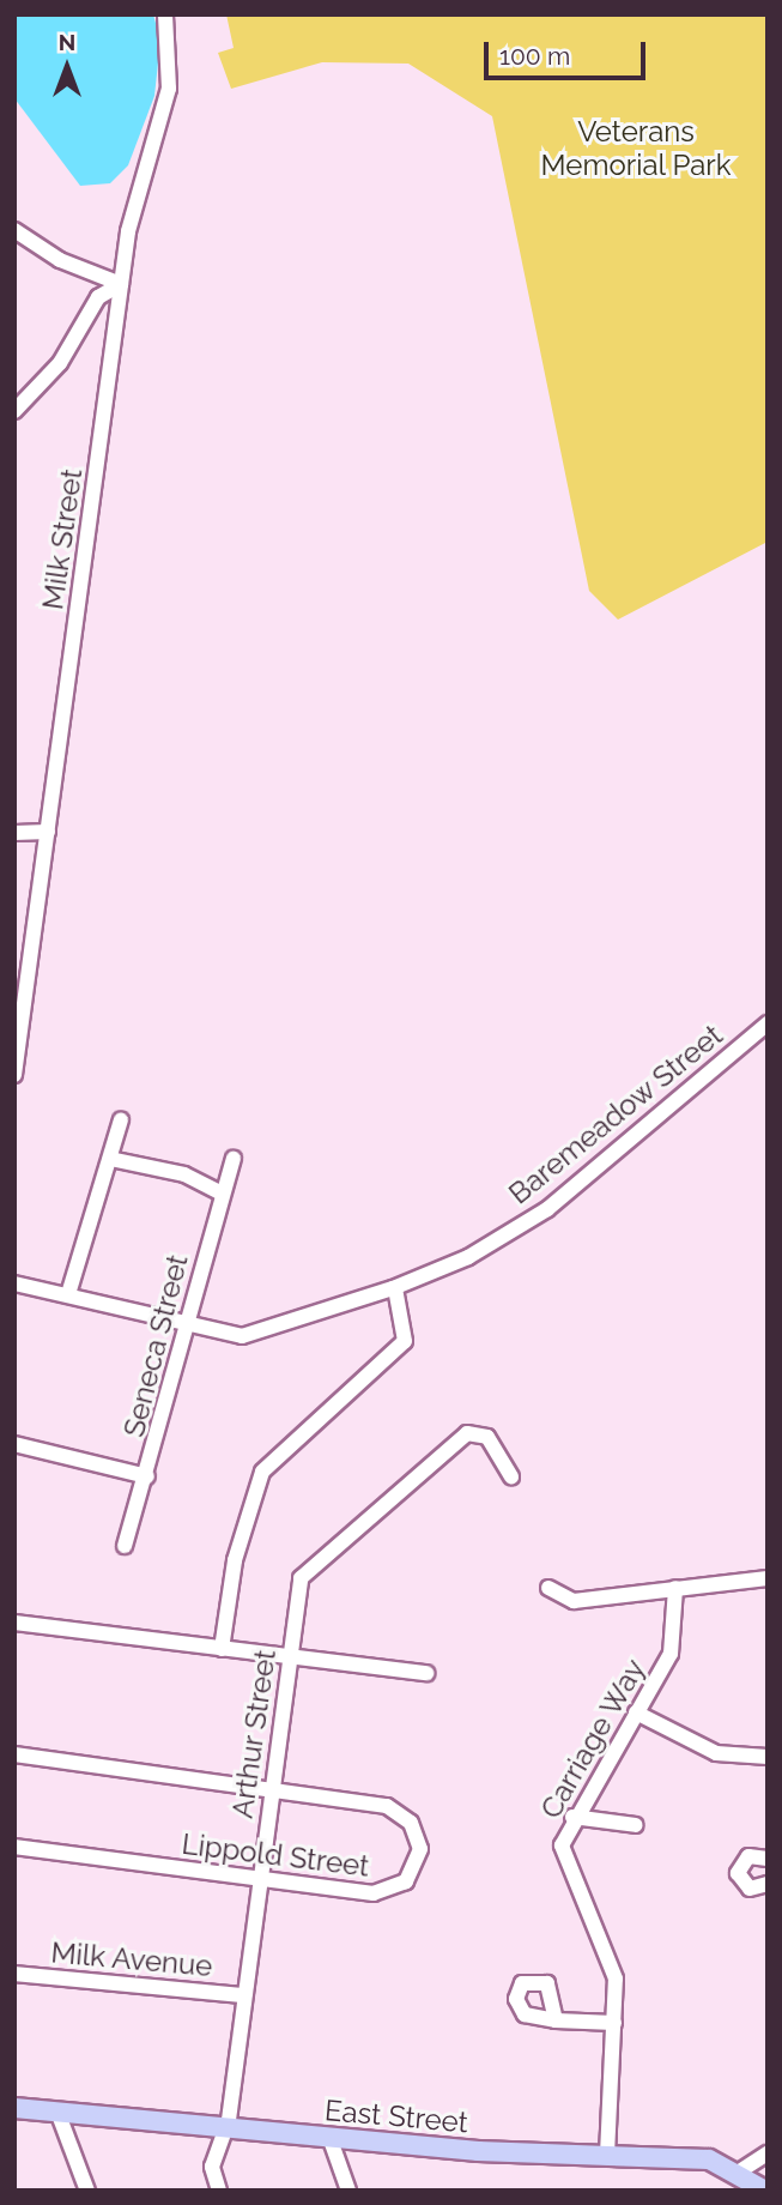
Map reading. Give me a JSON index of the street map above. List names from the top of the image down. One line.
{"streets":{"main road":["East Street"],"street":["Milk Street","Baremeadow Street","Seneca Street","Arthur Street","Carriage Way","Lippold Street","Milk Avenue"]},"crossings":[["Baremeadow Street","Seneca Street"],["Arthur Street","Lippold Street"],["Arthur Street","Milk Avenue"],["Arthur Street","East Street"],["Carriage Way","East Street"]],"parks":["Veterans Memorial Park"],"scale_bar":"100 m","north":"top"}
